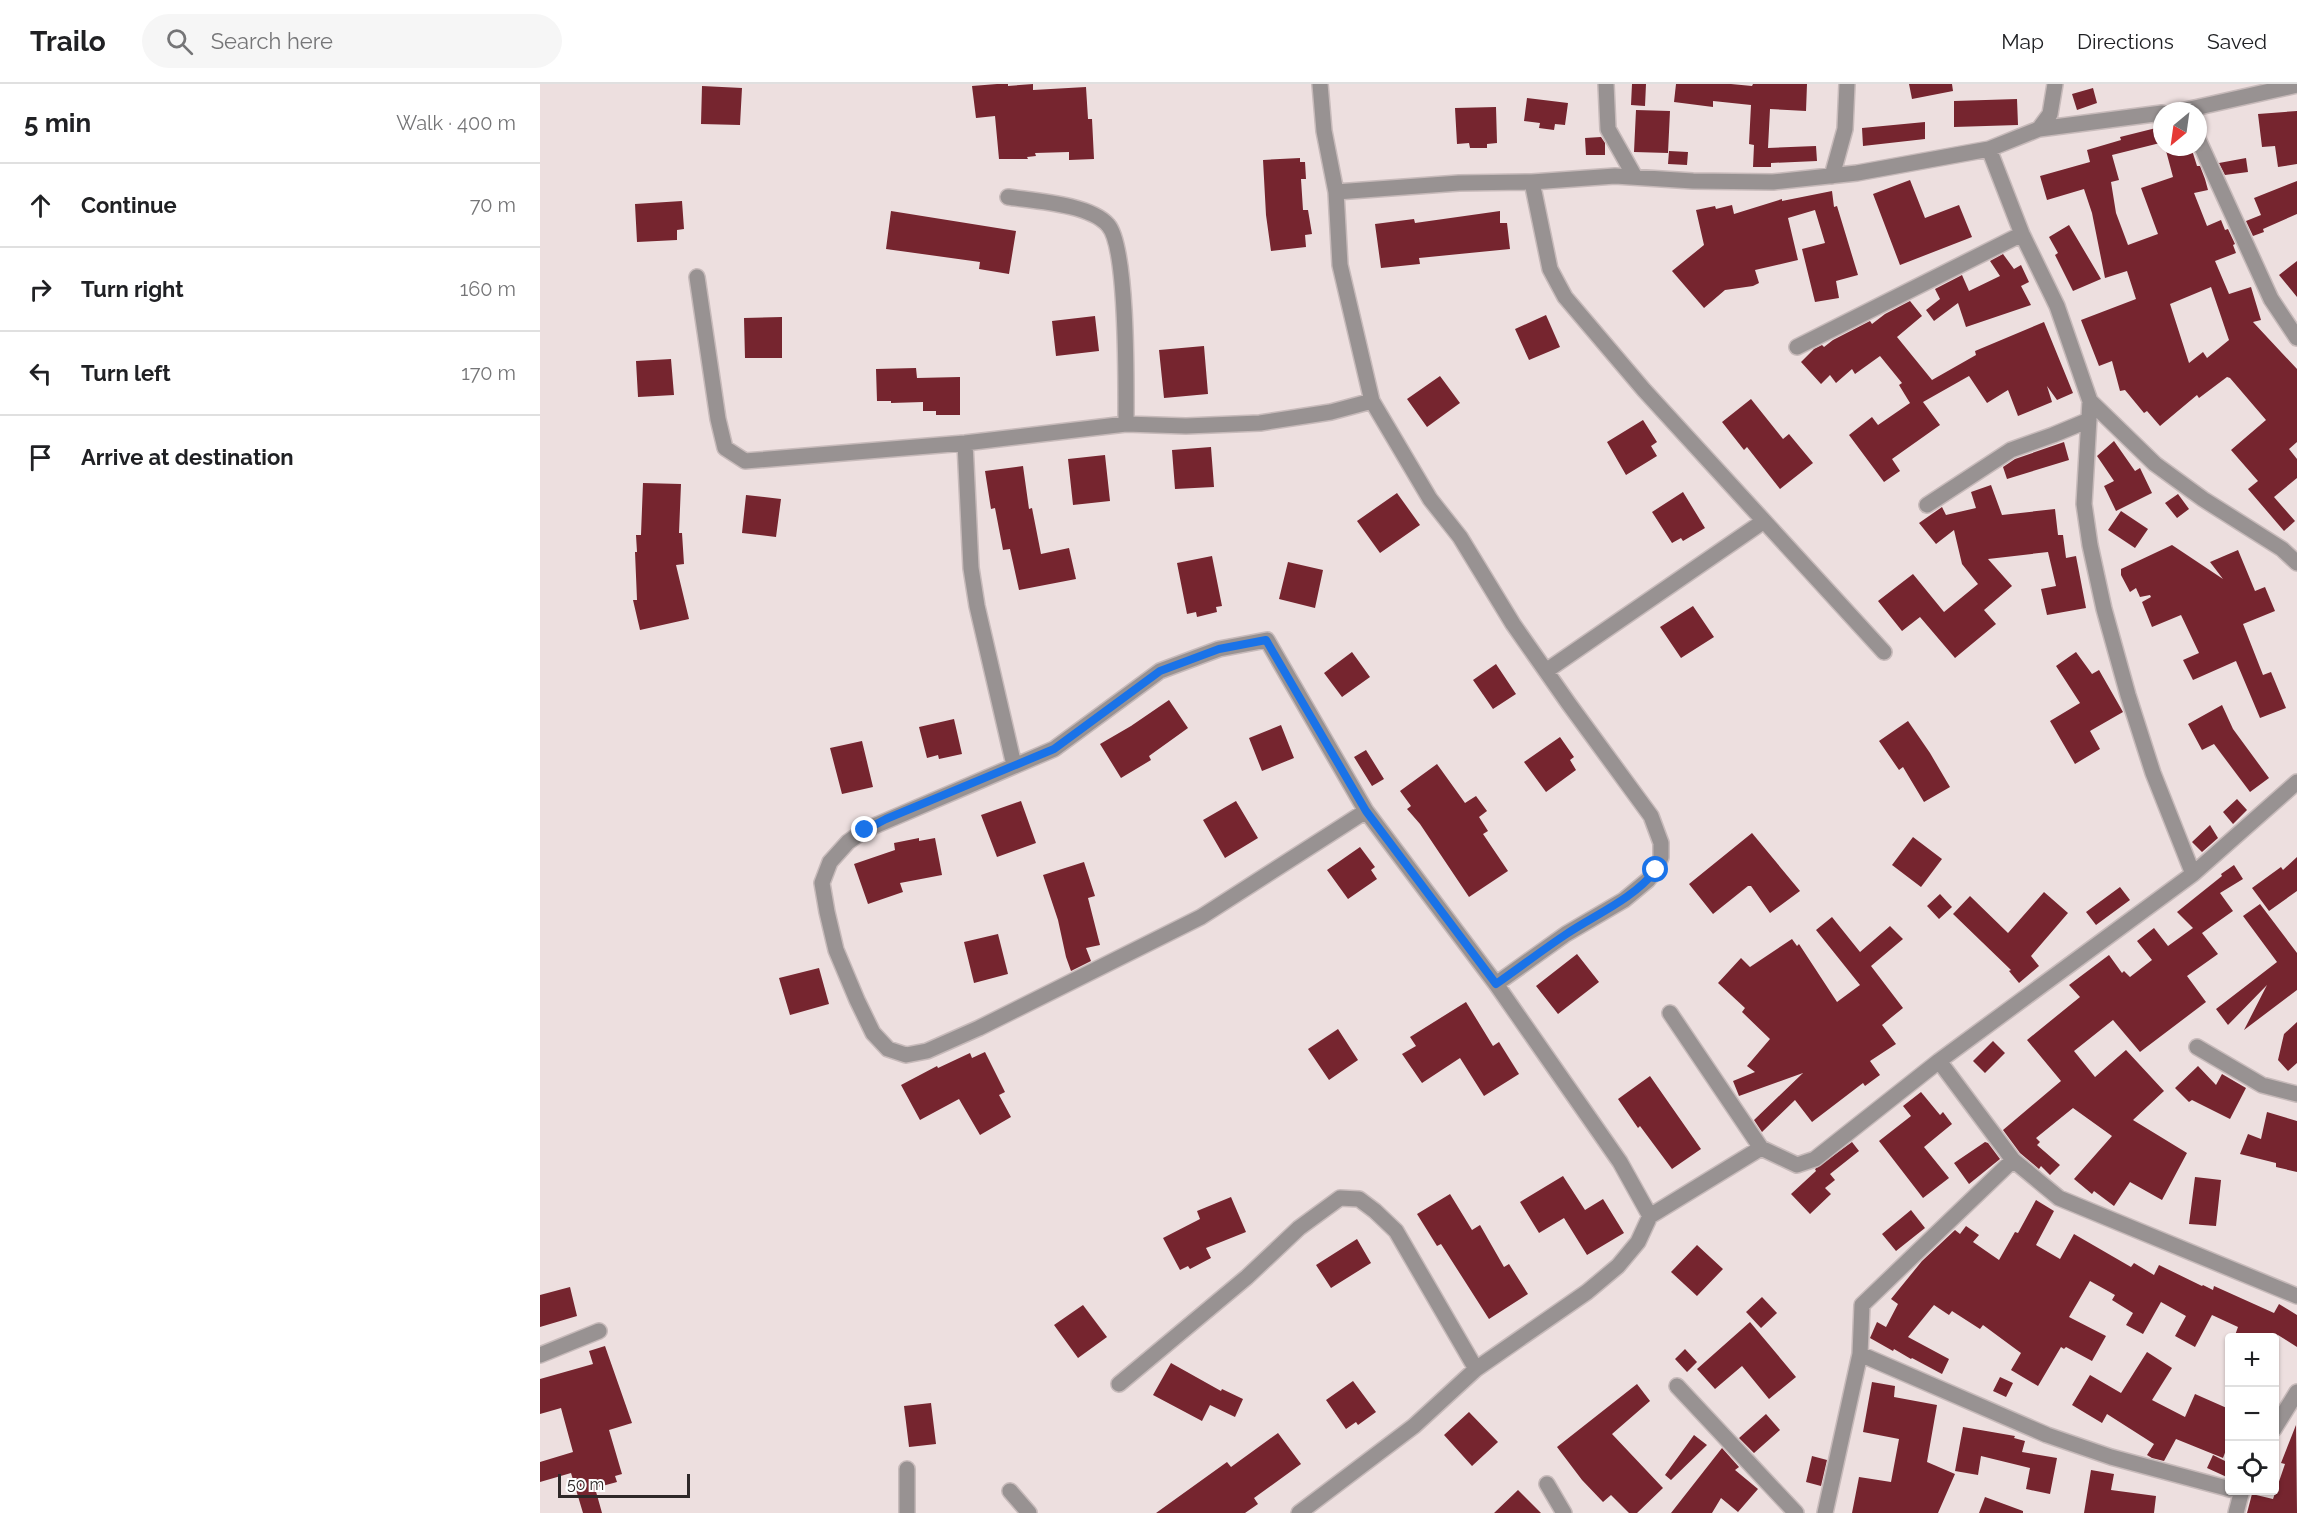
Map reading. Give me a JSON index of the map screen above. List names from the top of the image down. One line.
{"scale_bar":"50 m","north":"bottom left","page":{"header":"Trailo","search":"Search here","nav":["Map","Directions","Saved"],"heading":["5 min","Walk · 400 m"],"list":[["Continue","70 m"],["Turn right","160 m"],["Turn left","170 m"],"Arrive at destination"],"map_buttons":["+","−"],"scale":"50 m"}}
